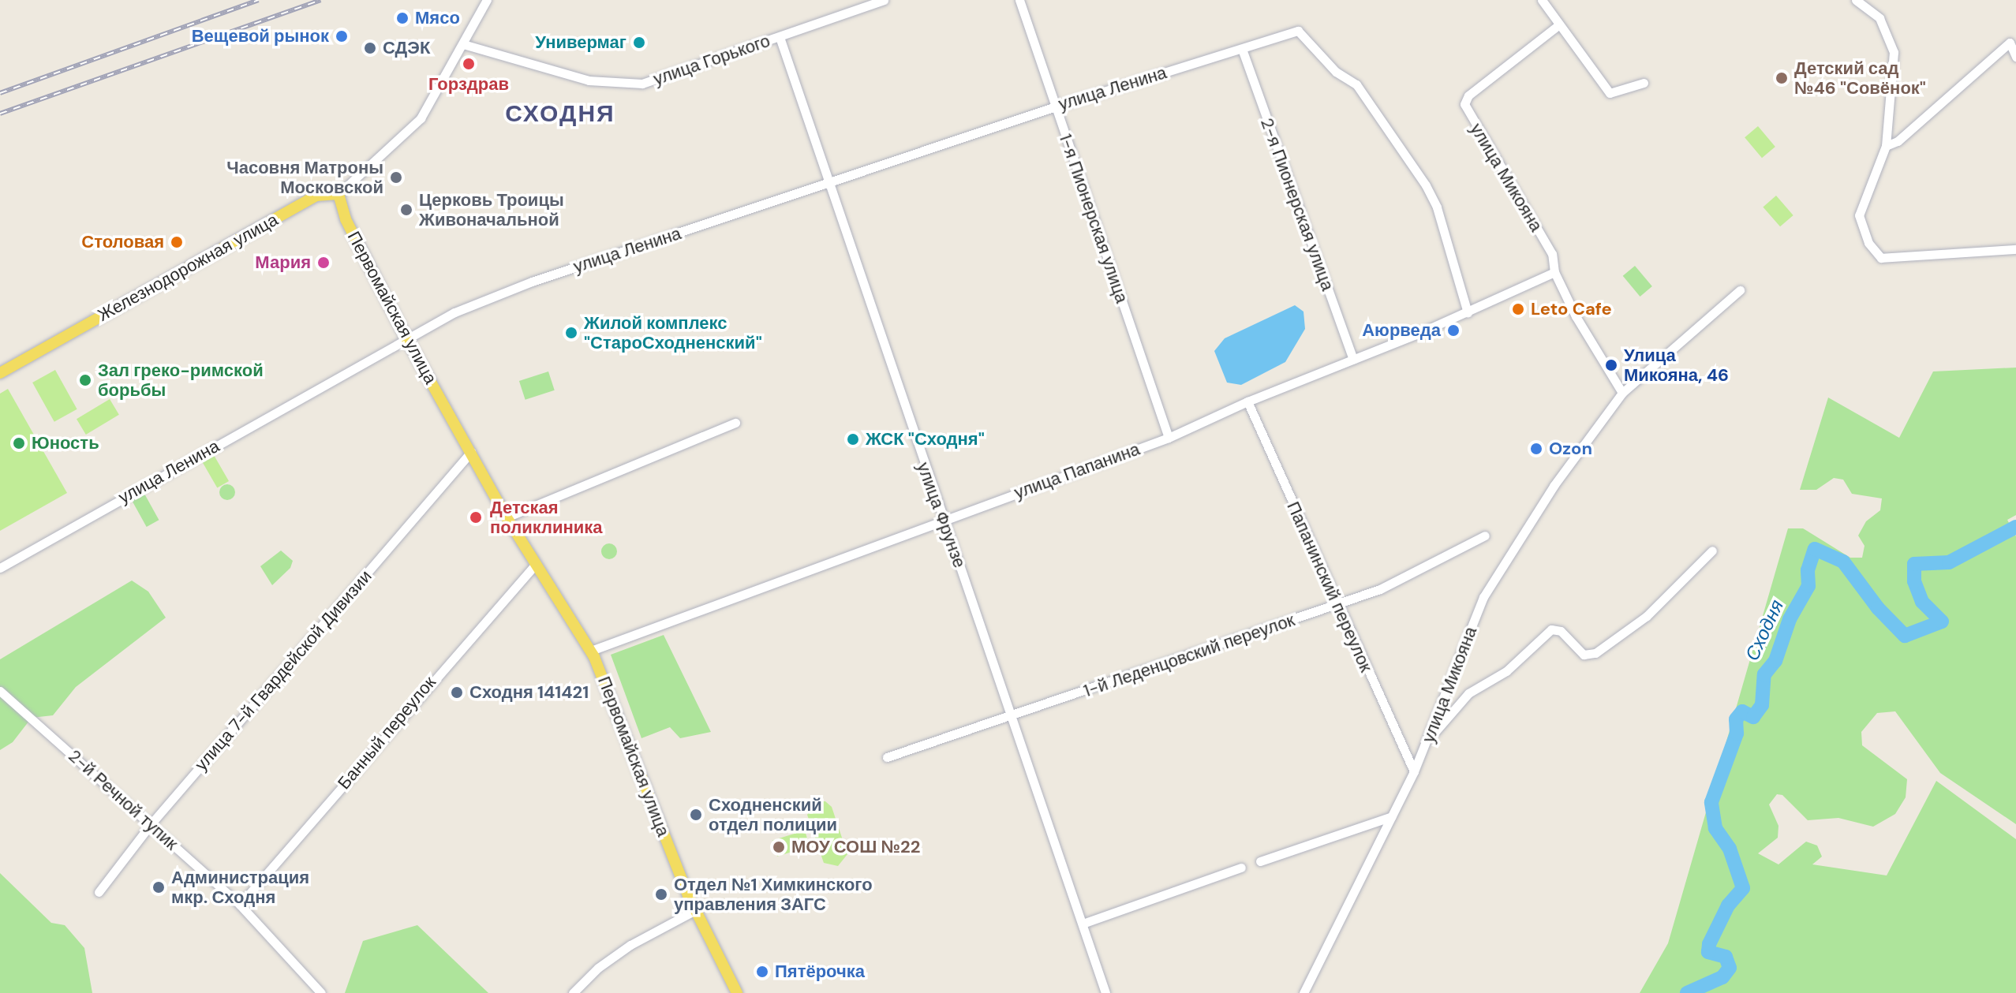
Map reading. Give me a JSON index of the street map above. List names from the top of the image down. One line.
{"streets":{"main road":["Железнодорожная улица","Первомайская улица"],"street":["улица Горького","улица Ленина","улица Микояна","2-я Пионерская улица","1-я Пионерская улица","улица Папанина","улица Фрунзе","Папанинский переулок","1-й Леденцовский переулок","улица 7-й Гвардейской Дивизии","Банный переулок","2-й Речной тупик"]},"crossings":[["улица Горького","улица Фрунзе"],["улица Ленина","2-я Пионерская улица"],["улица Ленина","1-я Пионерская улица"],["улица Ленина","Первомайская улица"],["улица Ленина","улица Папанина"],["улица Ленина","улица Фрунзе"],["улица Микояна","улица Папанина"],["улица Микояна","Папанинский переулок"],["2-я Пионерская улица","улица Папанина"],["1-я Пионерская улица","улица Папанина"],["Железнодорожная улица","Первомайская улица"],["Первомайская улица","улица Папанина"],["Первомайская улица","улица 7-й Гвардейской Дивизии"],["Первомайская улица","Банный переулок"],["улица Папанина","улица Фрунзе"],["улица Папанина","Папанинский переулок"],["улица Фрунзе","1-й Леденцовский переулок"],["Папанинский переулок","1-й Леденцовский переулок"],["улица 7-й Гвардейской Дивизии","2-й Речной тупик"],["Банный переулок","2-й Речной тупик"]],"districts":["СХОДНЯ"],"water":["Сходня"],"places":["Мясо","Вещевой рынок","Универмаг","СДЭК","Горздрав","Детский сад №46 \"Совёнок\"","Часовня Матроны Московской","Церковь Троицы Живоначальной","Столовая","Мария","Leto Cafe","Аюрведа","Жилой комплекс \"СтароСходненский\"","Улица Микояна, 46","Зал греко-римской борьбы","ЖСК \"Сходня\"","Юность","Ozon","Детская поликлиника","Сходня 141421","Сходненский отдел полиции","МОУ СОШ №22","Администрация мкр. Сходня","Отдел №1 Химкинского управления ЗАГС","Пятёрочка"]}
